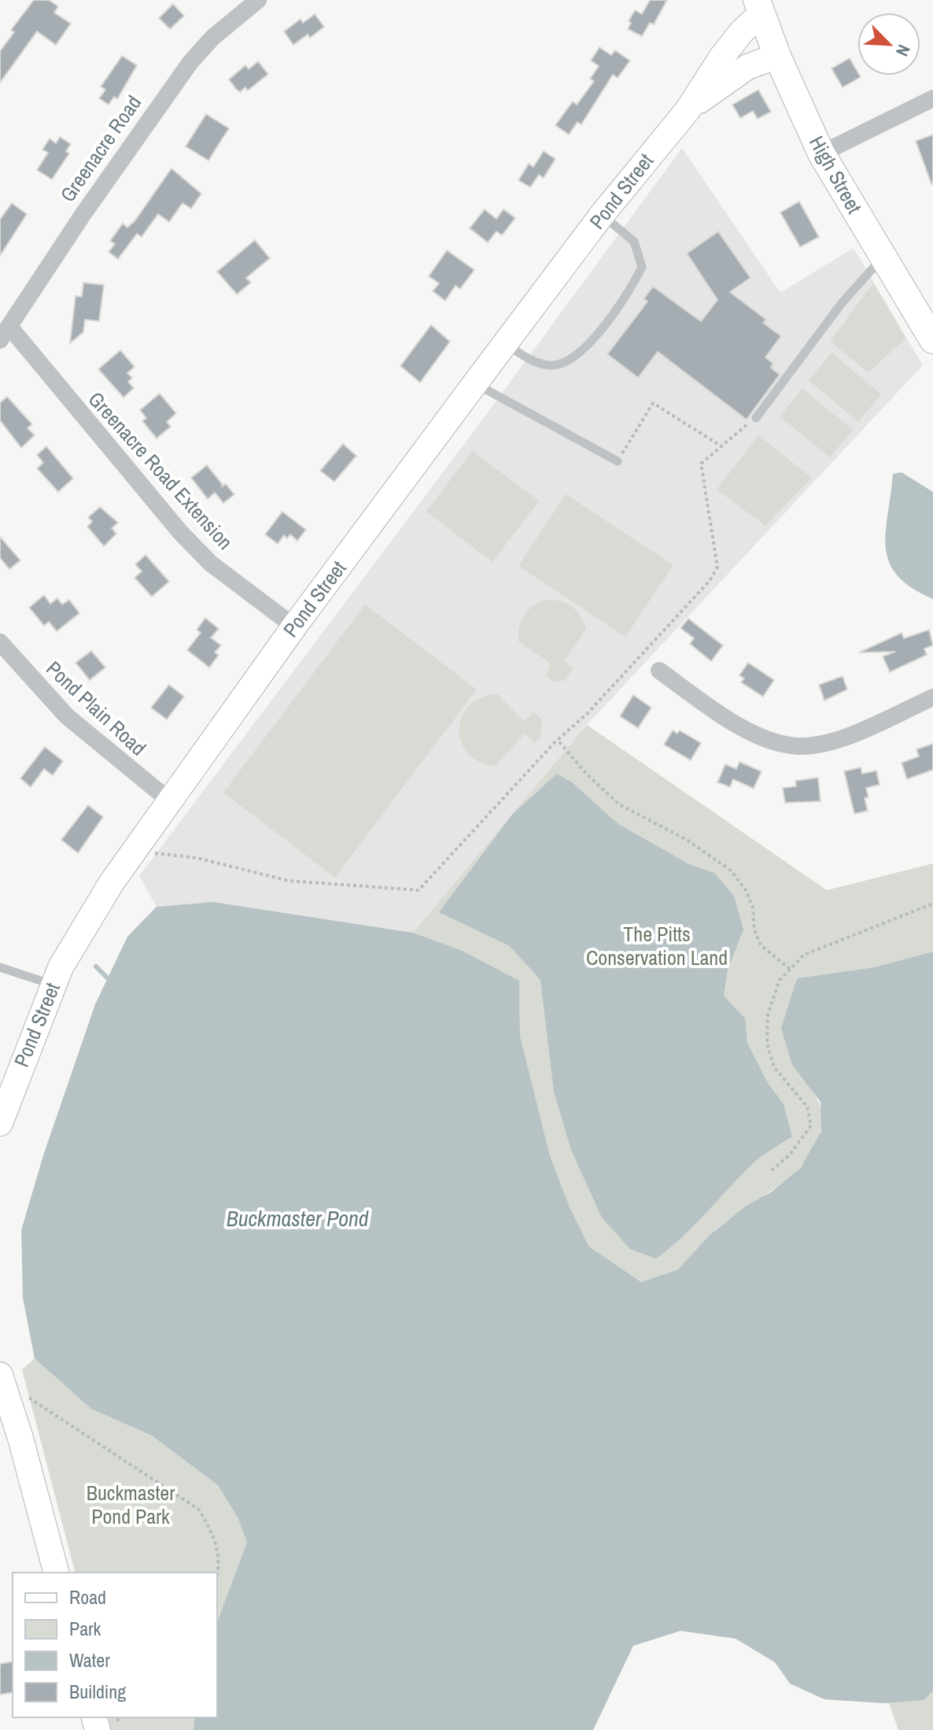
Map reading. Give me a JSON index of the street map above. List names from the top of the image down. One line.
{"streets":{"main road":["High Street"],"street":["Greenacre Road","Pond Street","Greenacre Road Extension","Pond Plain Road"]},"crossings":[["Greenacre Road","Greenacre Road Extension"],["High Street","Pond Street"],["Pond Street","Greenacre Road Extension"],["Pond Street","Pond Plain Road"]],"water":["Buckmaster Pond"],"parks":["The Pitts Conservation Land","Buckmaster Pond Park"],"legend":["Road","Park","Water","Building"],"north":"bottom right"}
